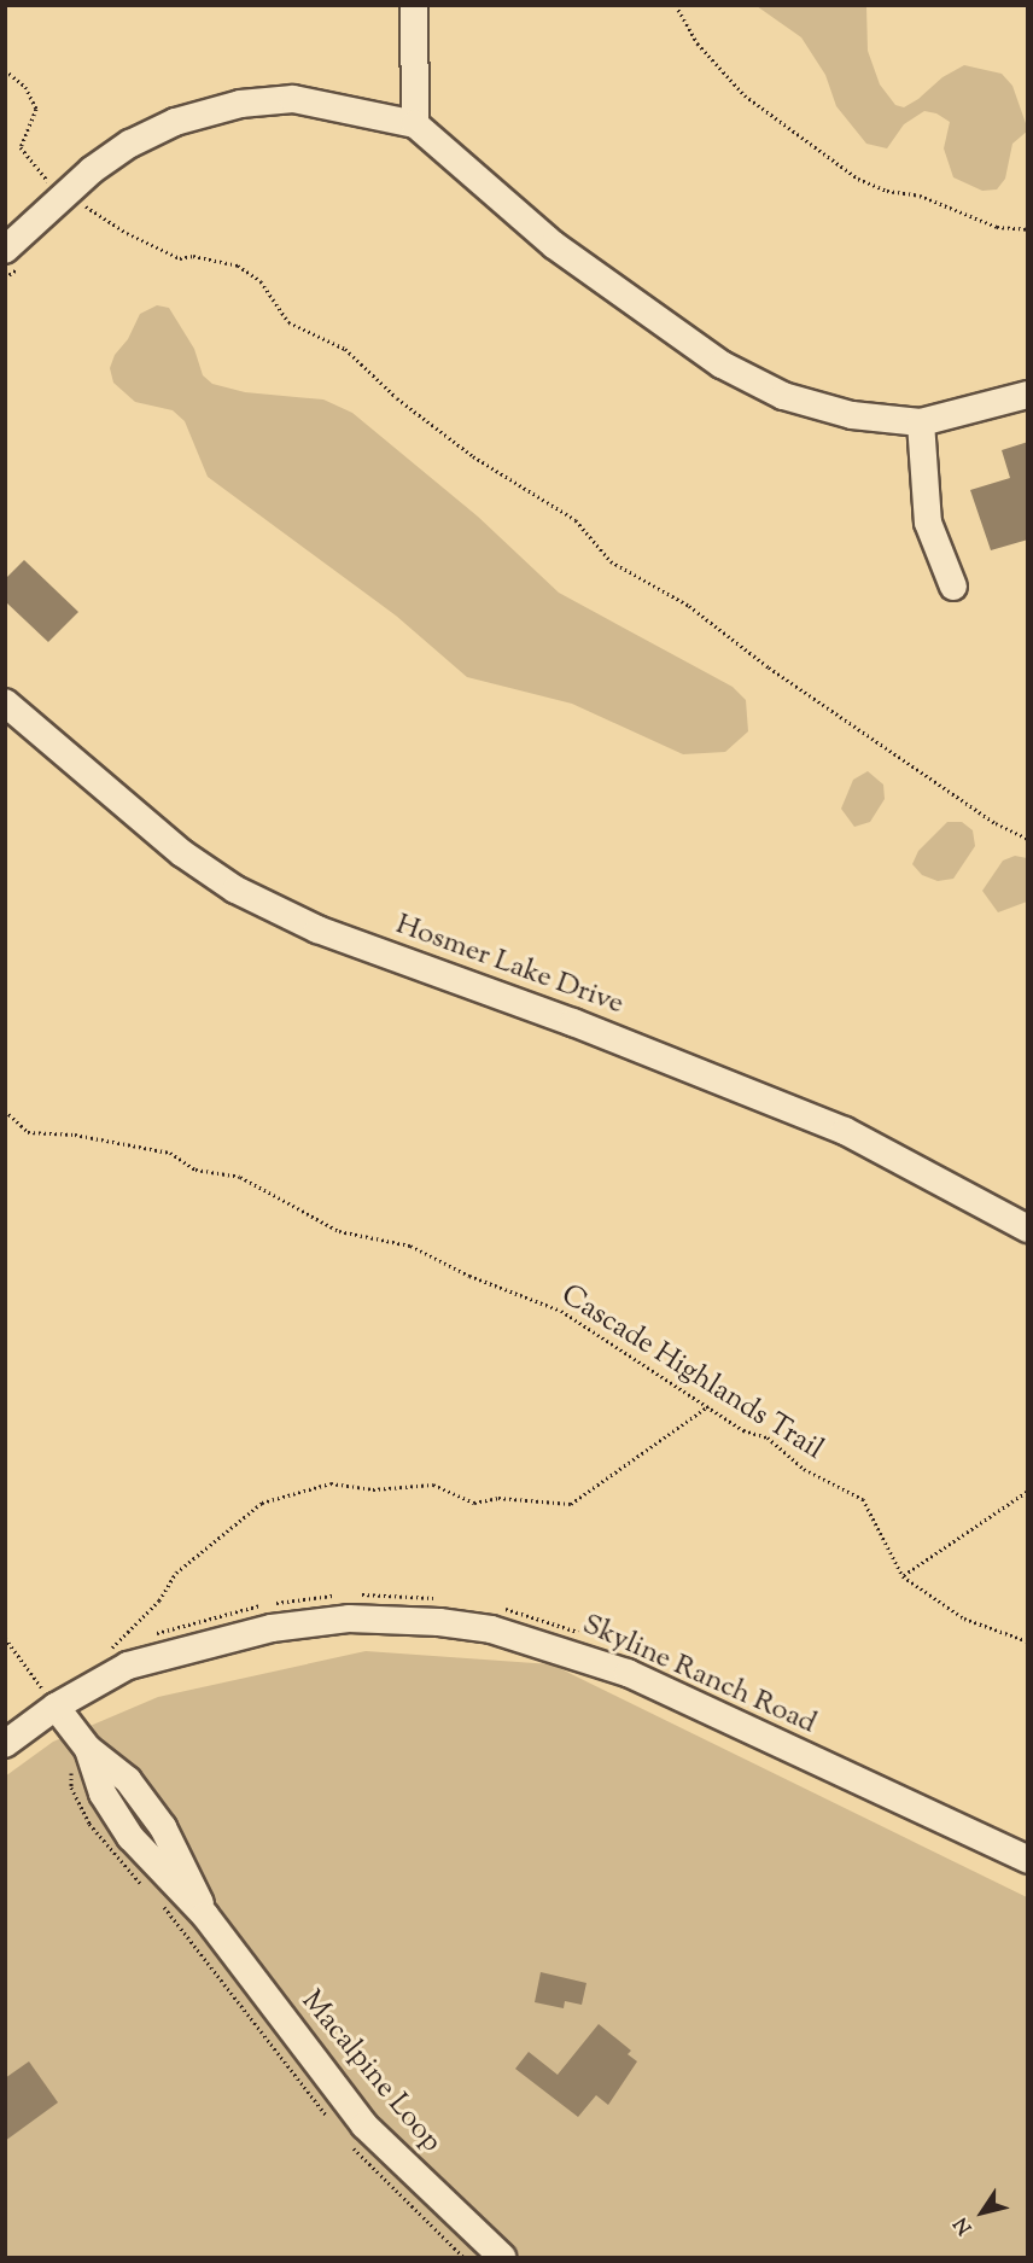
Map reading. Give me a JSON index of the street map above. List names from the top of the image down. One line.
{"streets":{"street":["Hosmer Lake Drive","Skyline Ranch Road","Macalpine Loop"],"path":["Cascade Highlands Trail"]},"crossings":[["Skyline Ranch Road","Macalpine Loop"]],"north":"bottom left"}
